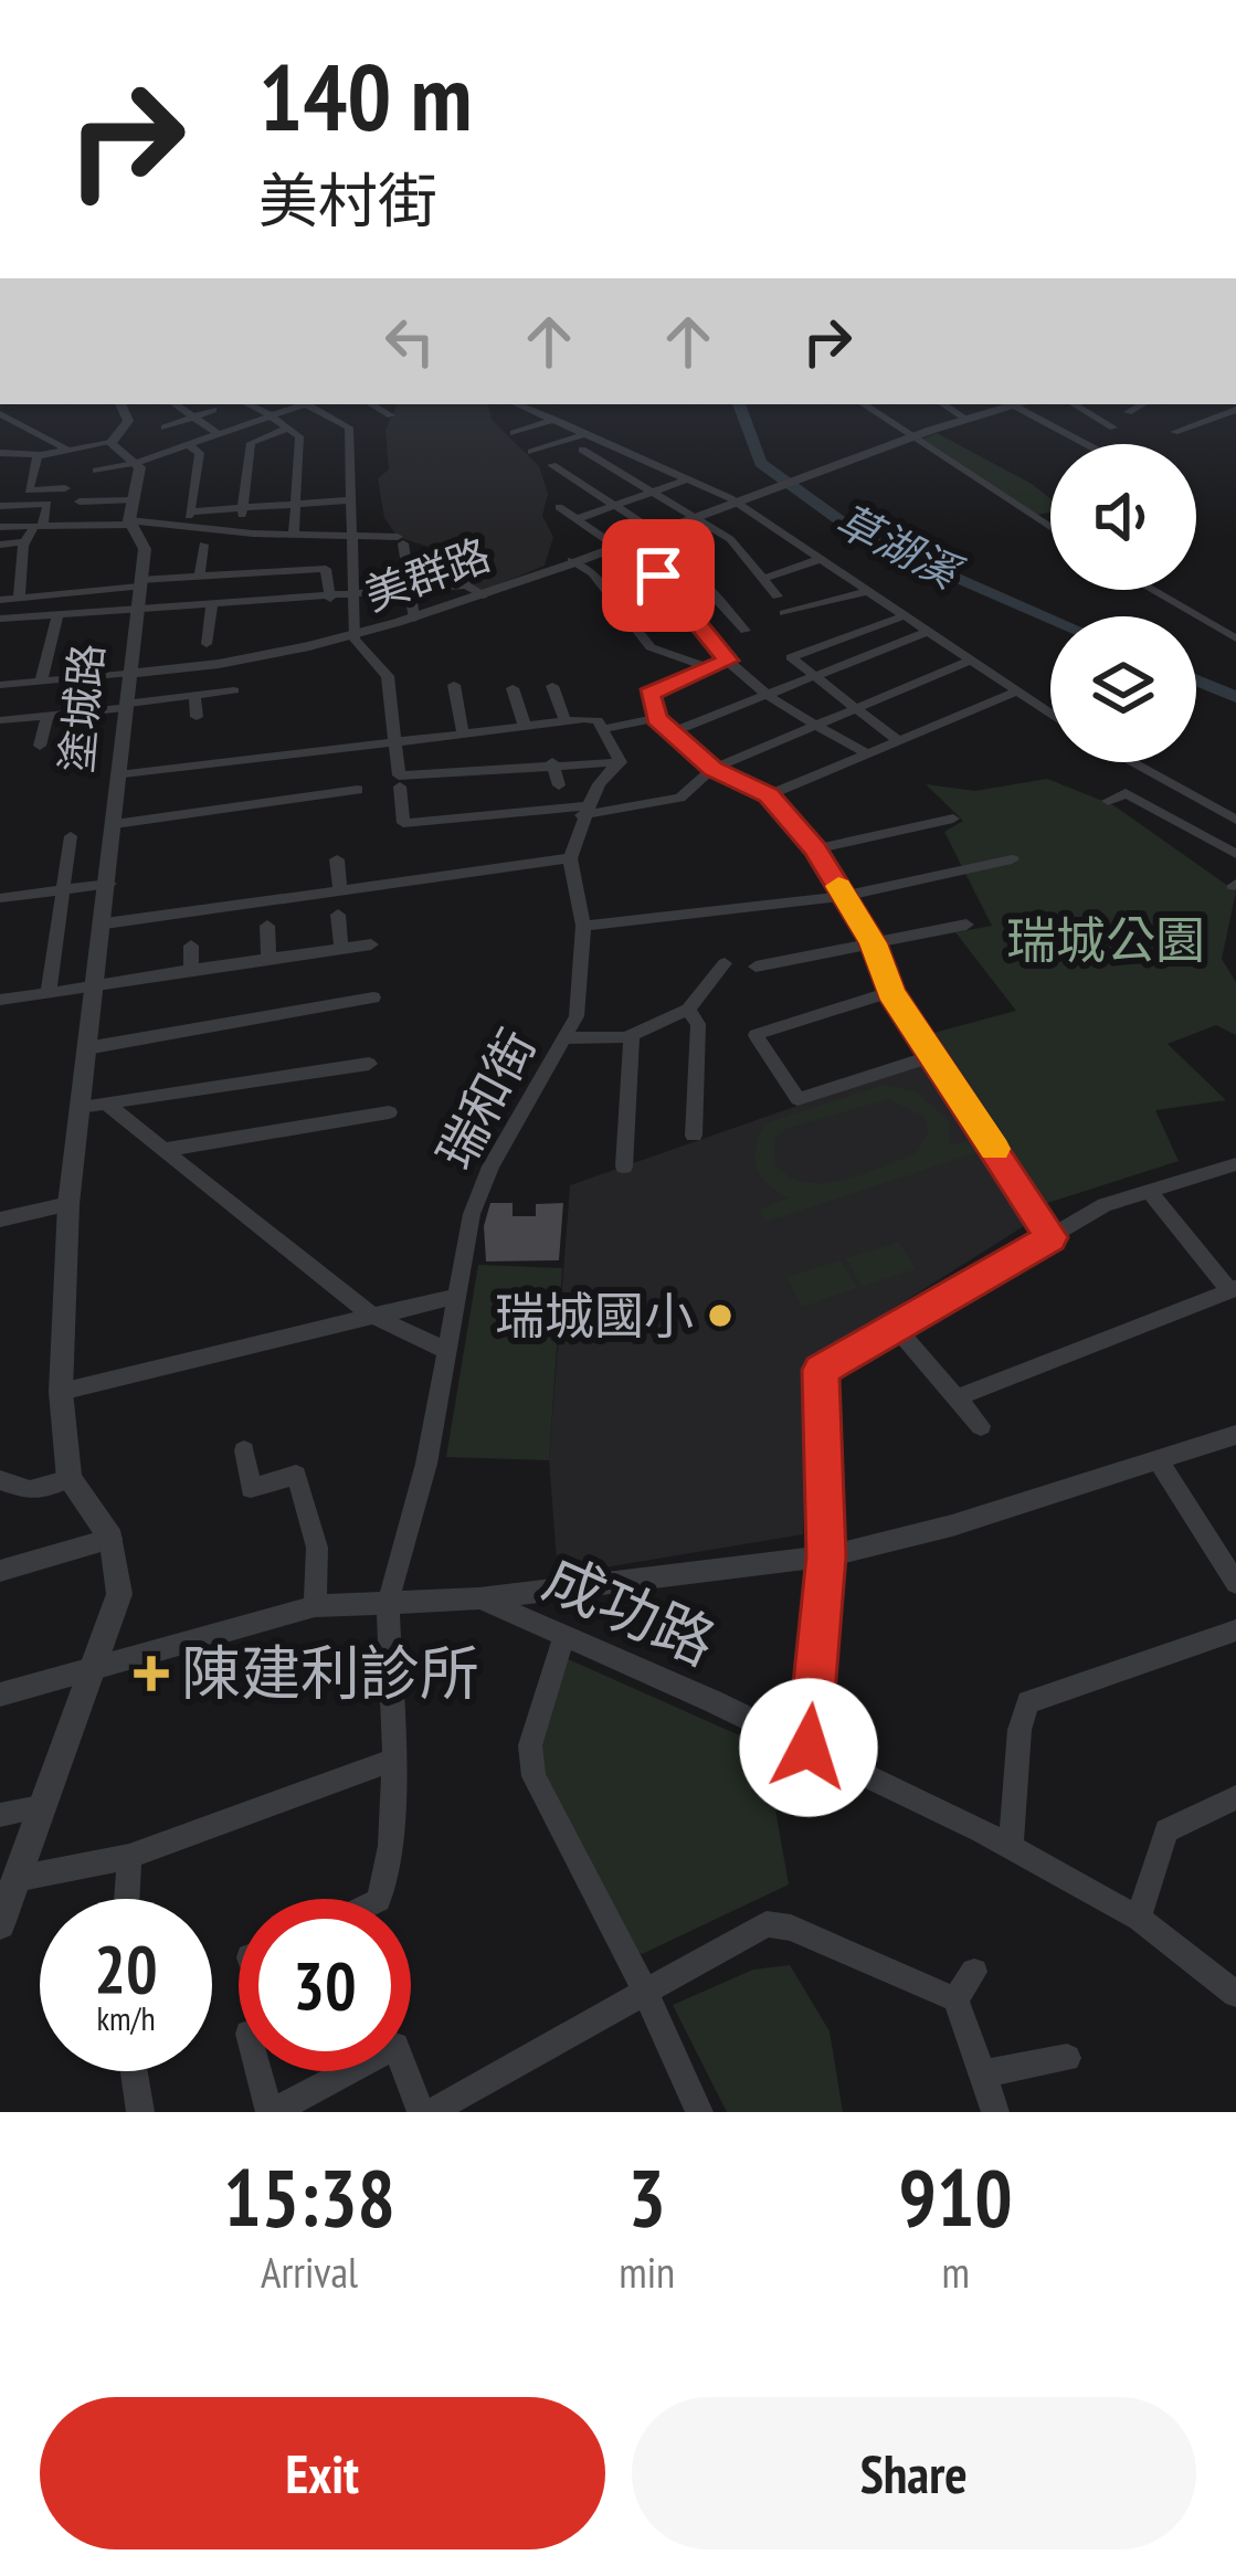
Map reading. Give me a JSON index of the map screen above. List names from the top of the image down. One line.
{"streets":{"street":["美群路","塗城路","瑞和街","成功路"]},"crossings":[["美群路","塗城路"],["瑞和街","成功路"]],"water":["草湖溪"],"parks":["瑞城公園"],"places":{"other":["瑞城國小"],"health":["陳建利診所"]},"page":{"turn":["140 m","美村街"],"speed":"20 km/h","limit":"30","eta":["15:38","Arrival","3","min","910","m"],"buttons":["Exit","Share"]}}
